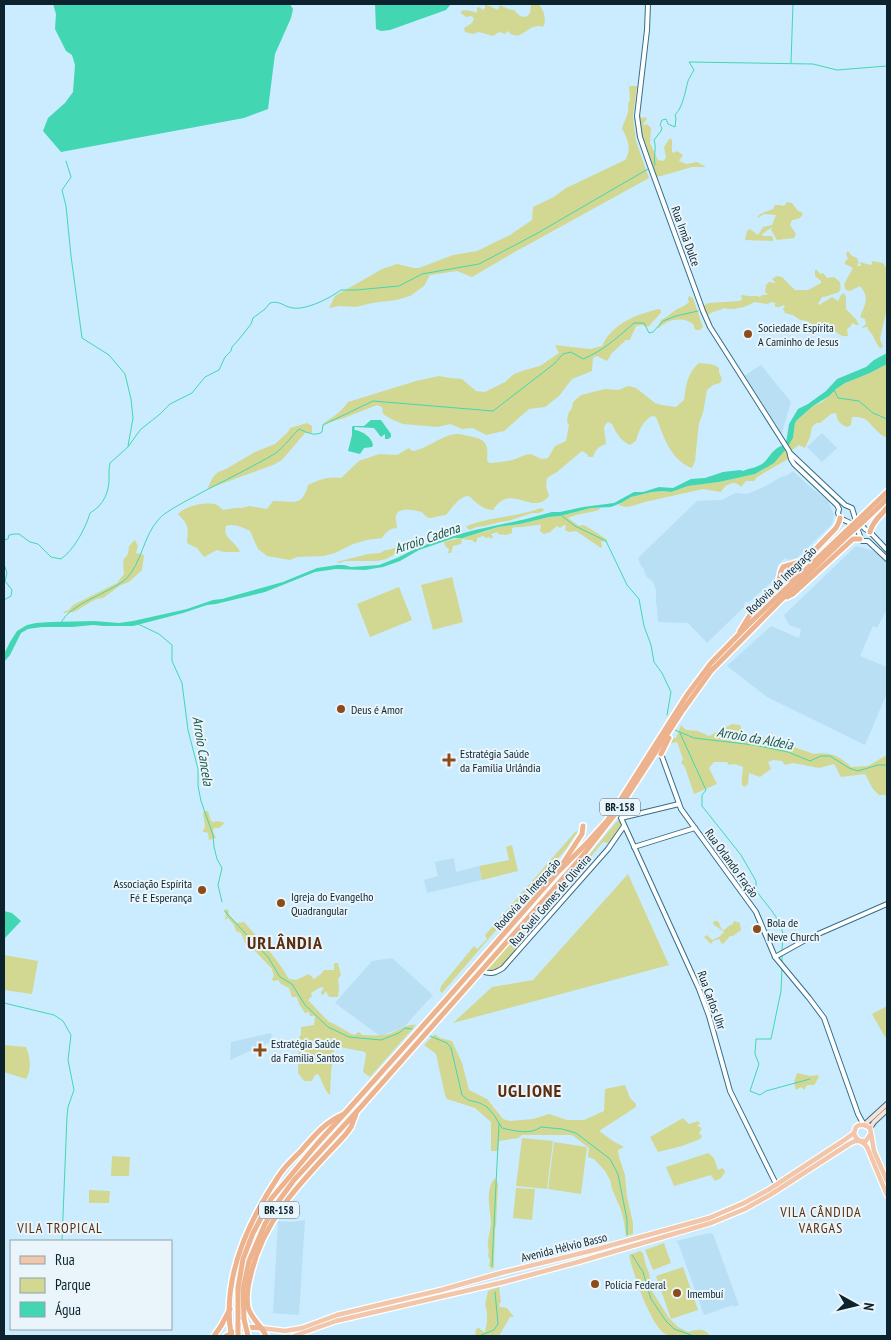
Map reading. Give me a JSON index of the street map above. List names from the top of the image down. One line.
{"streets":{"highway":["Rodovia da Integração","BR-158"],"main road":["Avenida Hélvio Basso"],"street":["Rua Irmã Dulce","Rua Orlando Fração","Rua Sueli Gomes de Oliveira","Rua Carlos Uhr"]},"crossings":[["Rodovia da Integração","BR-158"],["Rodovia da Integração","Rua Orlando Fração"],["Rodovia da Integração","Rua Sueli Gomes de Oliveira"],["BR-158","Avenida Hélvio Basso"],["Rua Orlando Fração","Rua Carlos Uhr"],["Rua Orlando Fração","Avenida Hélvio Basso"],["Rua Sueli Gomes de Oliveira","Rua Carlos Uhr"],["Rua Carlos Uhr","Avenida Hélvio Basso"]],"districts":["URLÂNDIA","UGLIONE","VILA CÂNDIDA VARGAS","VILA TROPICAL"],"water":["Arroio Cadena","Arroio da Aldeia","Arroio Cancela"],"places":{"other":["Sociedade Espírita A Caminho de Jesus","Deus é Amor","Associação Espírita Fé E Esperança","Igreja do Evangelho Quadrangular","Bola de Neve Church","Polícia Federal","Imembuí"],"health":["Estratégia Saúde da Família Urlândia","Estratégia Saúde da Família Santos"]},"legend":["Rua","Parque","Água"],"north":"right"}
